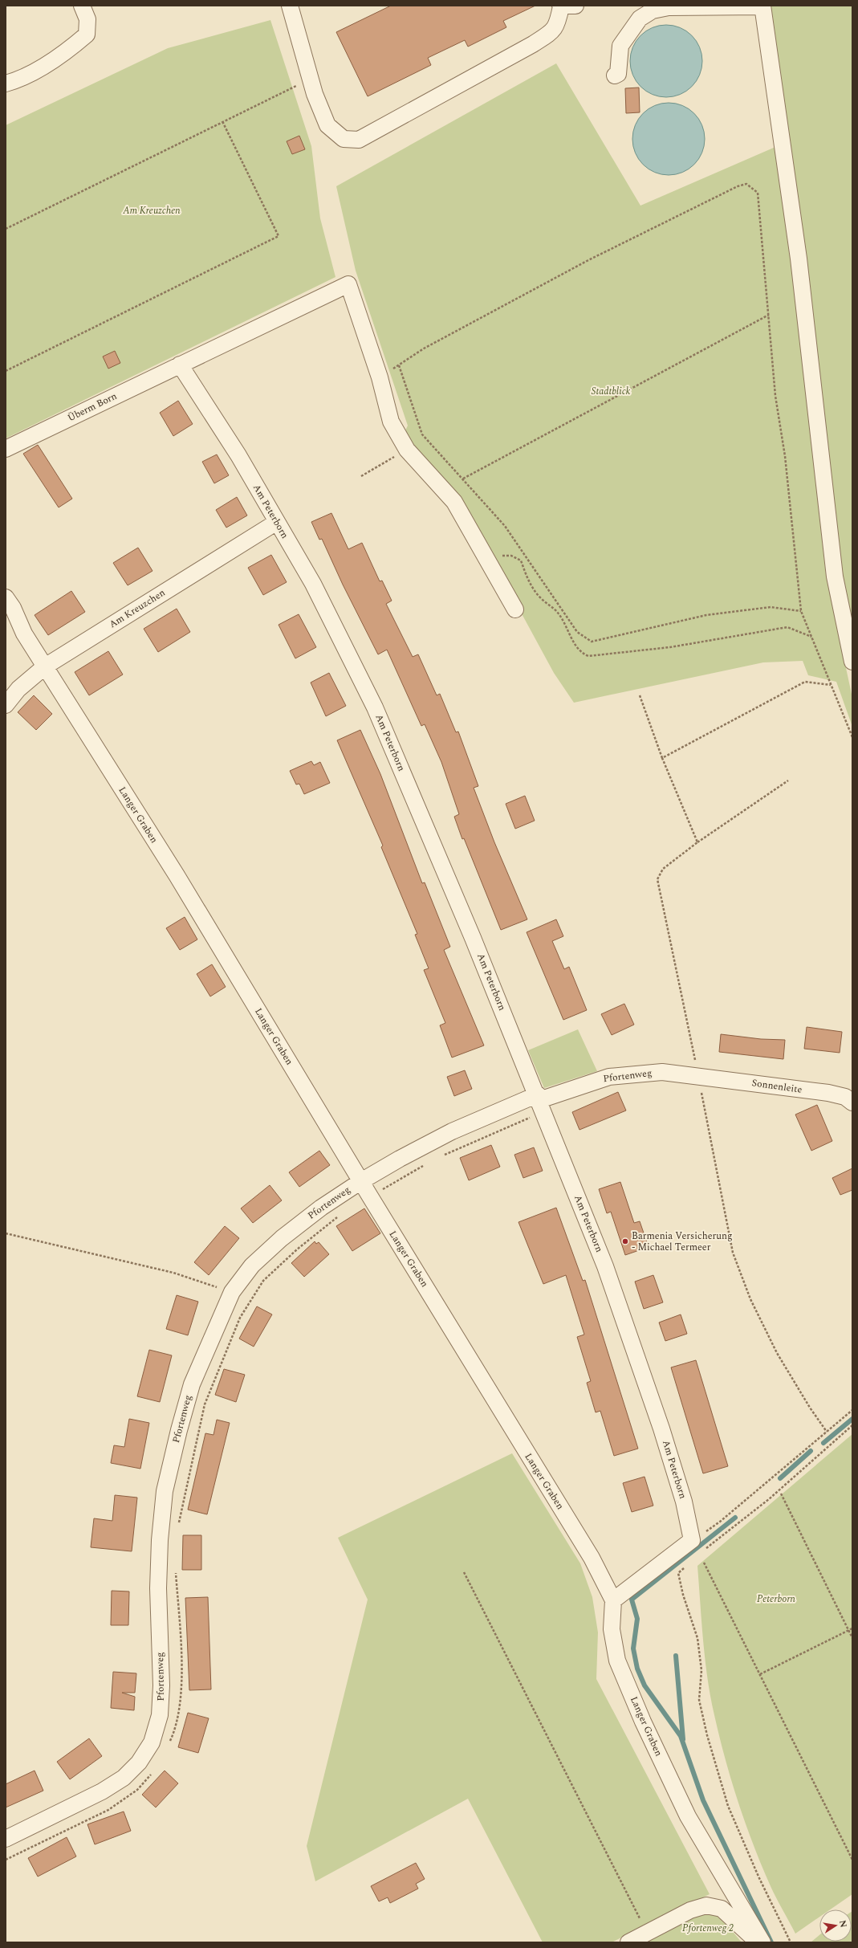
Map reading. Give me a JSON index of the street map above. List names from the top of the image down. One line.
{"streets":{"street":["Überm Born","Am Peterborn","Am Kreuzchen","Langer Graben","Pfortenweg","Sonnenleite"]},"crossings":[["Überm Born","Am Peterborn"],["Am Peterborn","Am Kreuzchen"],["Am Peterborn","Pfortenweg"],["Am Kreuzchen","Langer Graben"],["Langer Graben","Pfortenweg"],["Pfortenweg","Sonnenleite"]],"parks":["Am Kreuzchen","Stadtblick","Peterborn","Pfortenweg 2"],"places":["Barmenia Versicherung - Michael Termeer"],"north":"right"}
